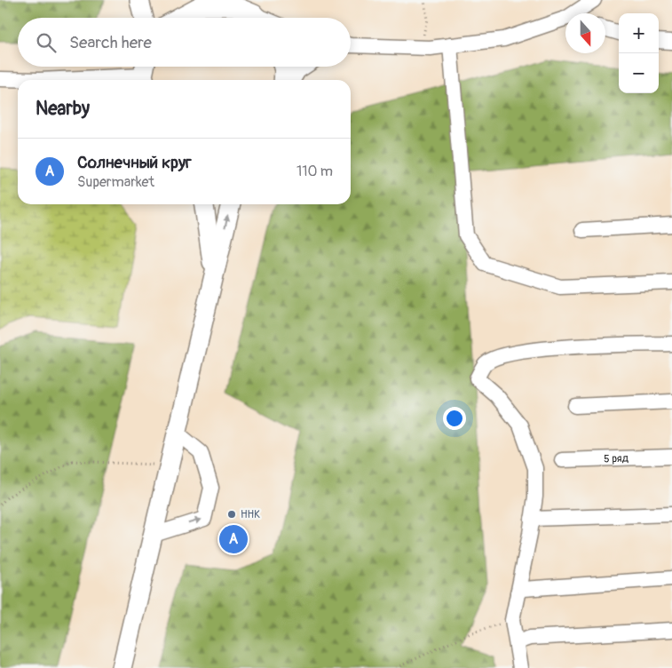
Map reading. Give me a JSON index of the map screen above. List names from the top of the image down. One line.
{"streets":{"street":["5 ряд"]},"places":["ННК"],"north":"bottom","page":{"map_buttons":["+","−"],"search":"Search here","heading":"Nearby","list":[{"mark":"A","name":"Солнечный круг","note":"Supermarket","value":"110 m"}],"pins":"A"}}
